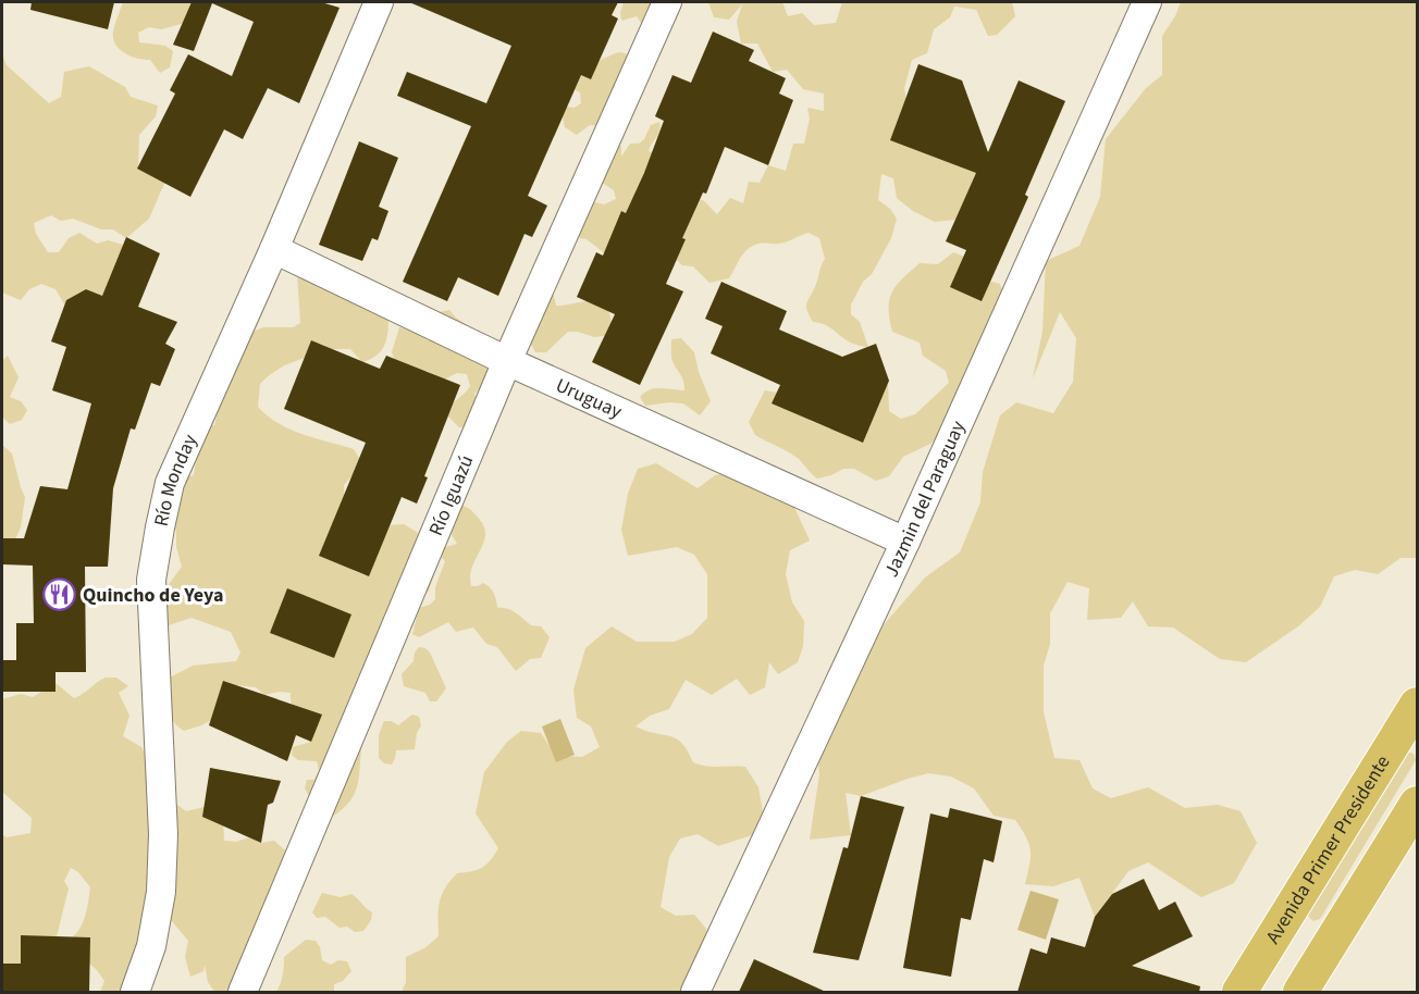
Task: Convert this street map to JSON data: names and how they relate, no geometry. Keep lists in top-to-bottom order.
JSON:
{
  "streets": {
    "main road": ["Avenida Primer Presidente"],
    "street": [
      "Uruguay",
      "Río Monday",
      "Río Iguazú",
      "Jazmin del Paraguay"
    ]
  },
  "crossings": [
    ["Uruguay", "Río Monday"],
    ["Uruguay", "Río Iguazú"],
    ["Uruguay", "Jazmin del Paraguay"]
  ],
  "places": {
    "restaurant": ["Quincho de Yeya"]
  }
}
